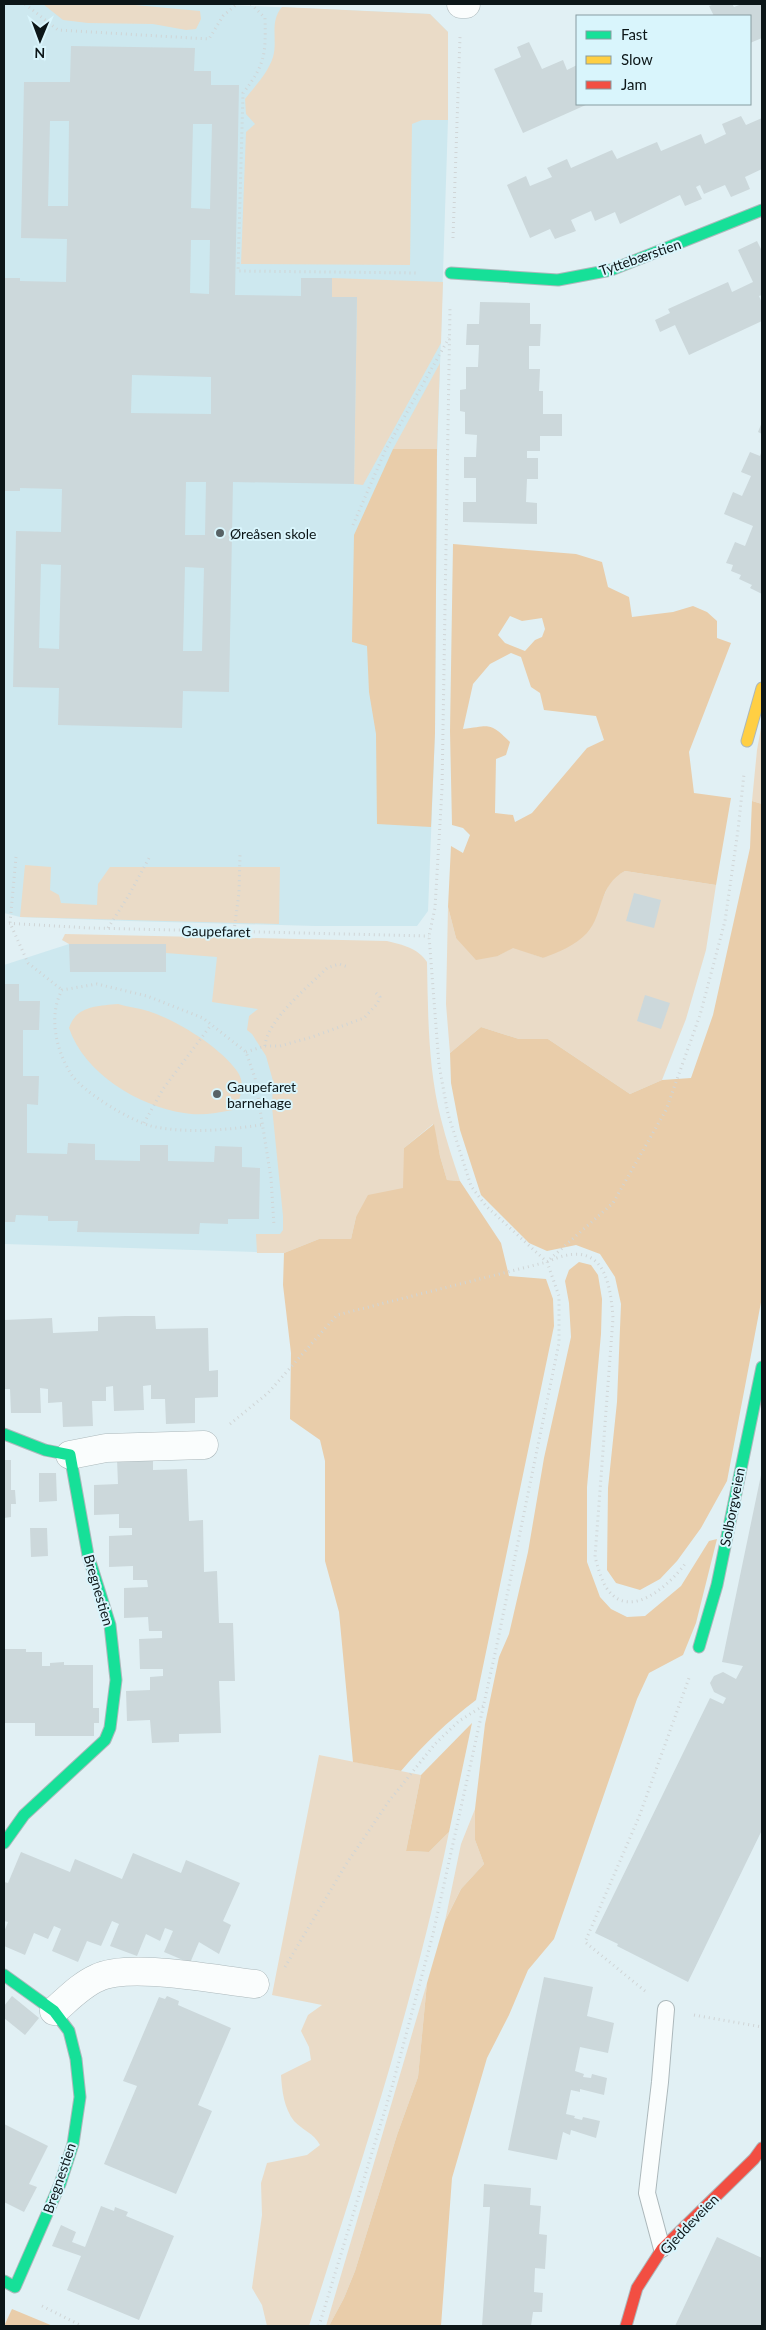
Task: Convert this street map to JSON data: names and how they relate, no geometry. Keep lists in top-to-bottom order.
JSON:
{
  "streets": {
    "street": [
      "Tyttebærstien",
      "Solborgveien",
      "Bregnestien",
      "Gjeddeveien"
    ],
    "path": ["Gaupefaret"]
  },
  "places": ["Øreåsen skole", "Gaupefaret barnehage"],
  "legend": ["Fast", "Slow", "Jam"],
  "north": "bottom"
}
